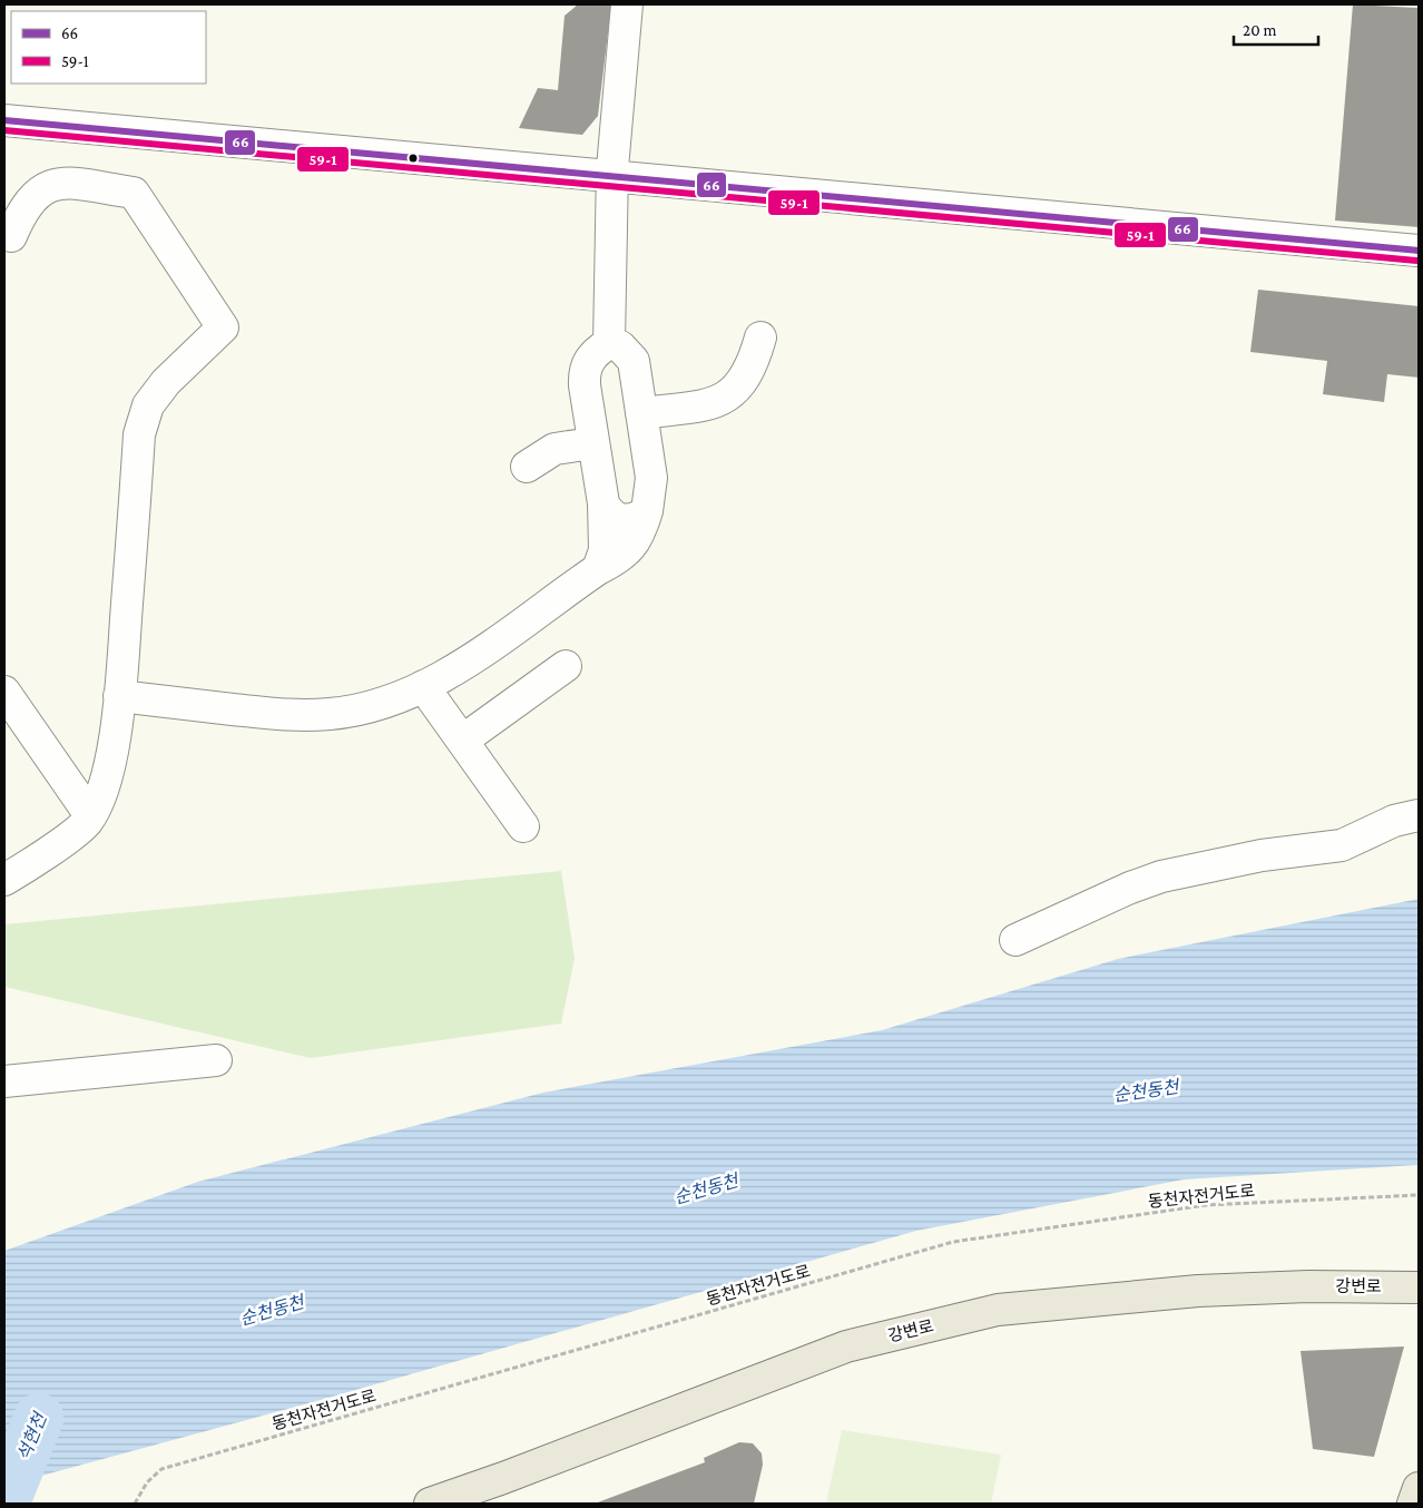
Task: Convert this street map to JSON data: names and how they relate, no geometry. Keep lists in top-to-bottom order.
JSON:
{
  "streets": {
    "main road": ["강변로"],
    "path": ["동천자전거도로"]
  },
  "water": ["순천동천", "석현천"],
  "lines": ["transit line 66", "transit line 59-1"],
  "legend": ["66", "59-1"],
  "scale_bar": "20 m"
}
